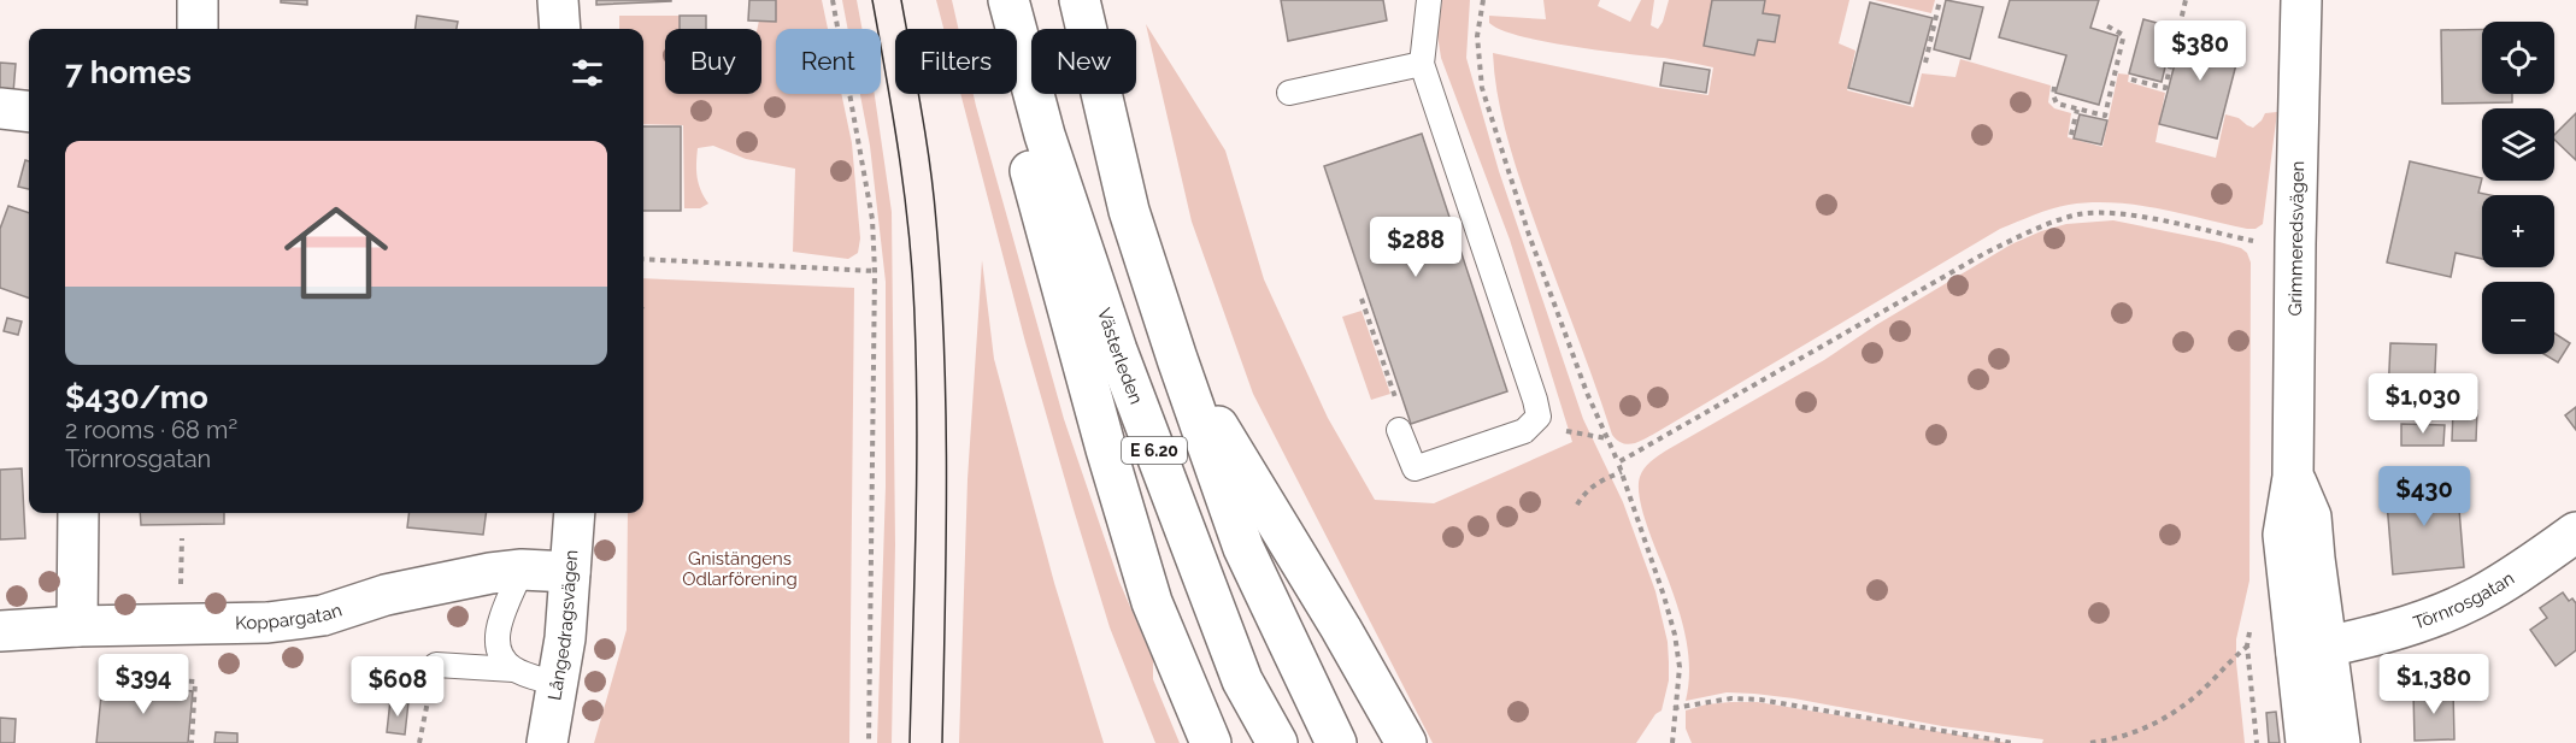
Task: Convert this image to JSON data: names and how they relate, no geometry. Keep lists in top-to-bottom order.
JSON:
{
  "streets": {
    "main road": [
      "Grimmeredsvägen",
      "Västerleden",
      "E 6.20",
      "Törnrosgatan",
      "Koppargatan",
      "Långedragsvägen"
    ]
  },
  "crossings": [
    ["Grimmeredsvägen", "Törnrosgatan"],
    ["Koppargatan", "Långedragsvägen"]
  ],
  "parks": ["Gnistängens Odlarförening"],
  "page": {
    "price": [
      "$380",
      "$288",
      "$1,030",
      "$430",
      "$394",
      "$1,380",
      "$608"
    ],
    "map_buttons": ["+", "−"],
    "chip": [
      "Buy",
      "Rent",
      "Filters",
      "New"
    ],
    "heading": "7 homes",
    "list": [
      {
        "name": "$430/mo",
        "note": "2 rooms · 68 m² · Törnrosgatan"
      }
    ]
  }
}
